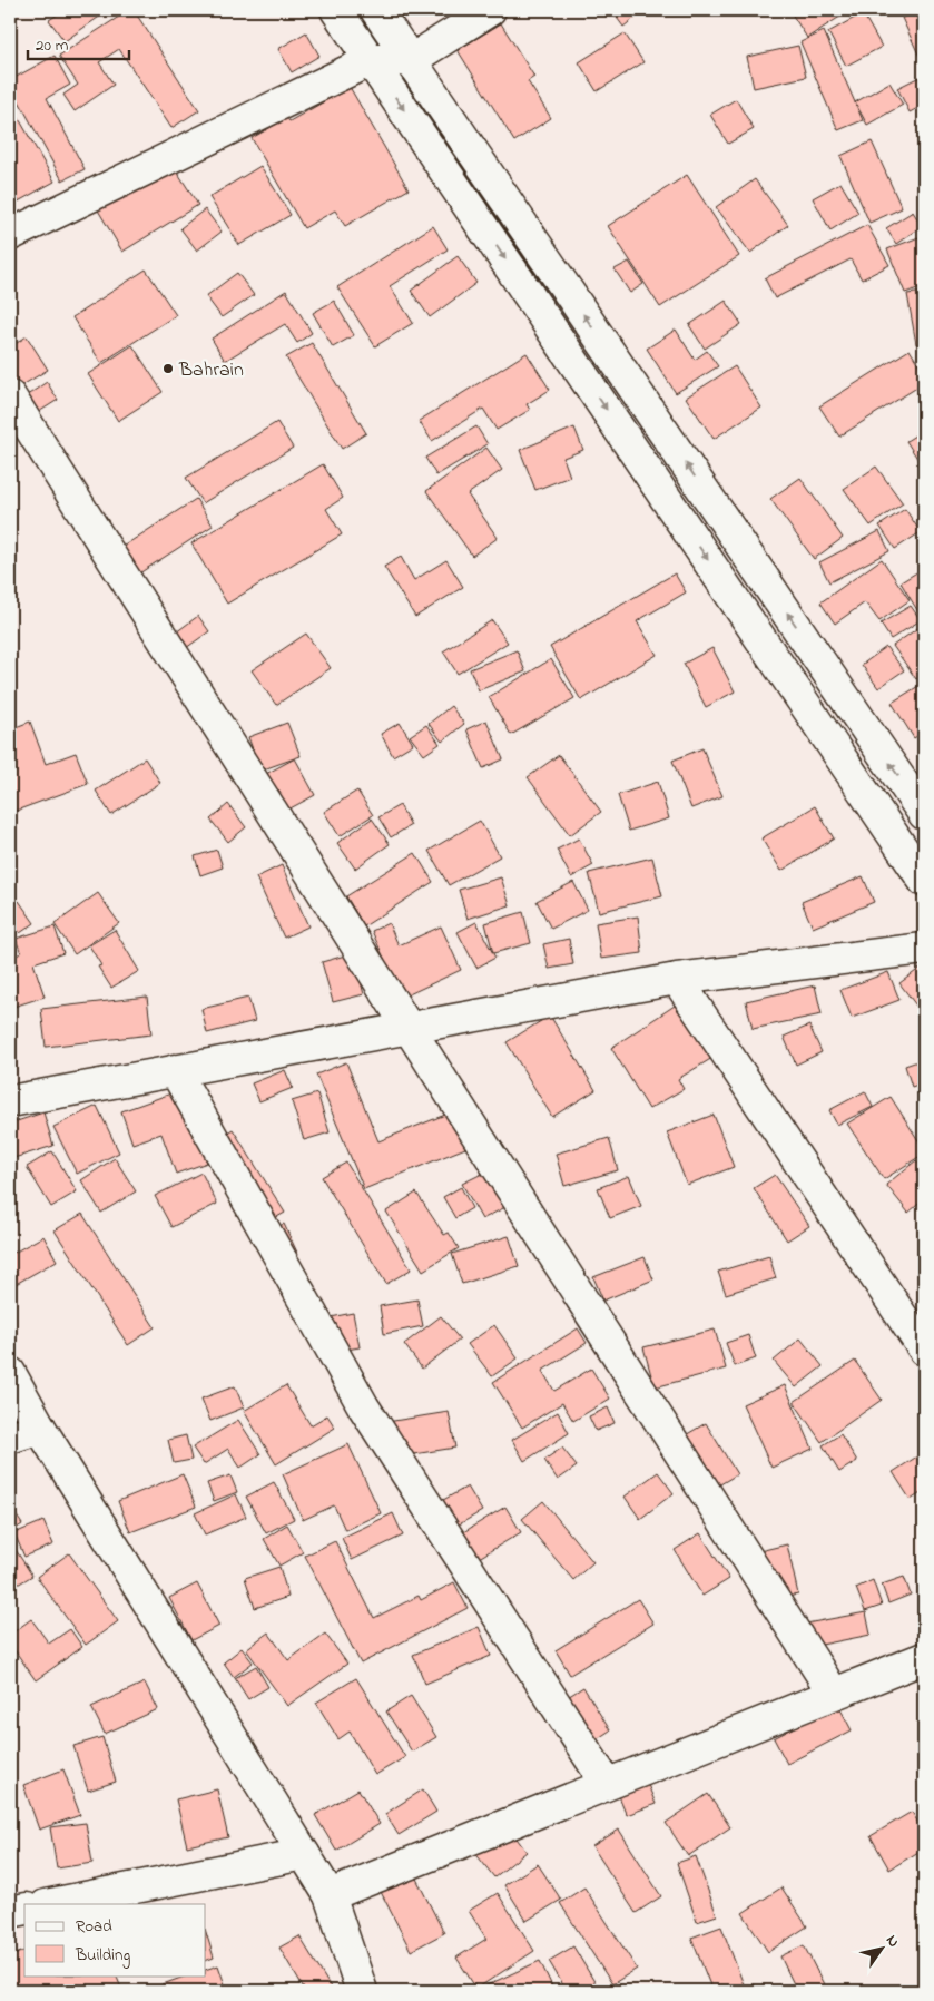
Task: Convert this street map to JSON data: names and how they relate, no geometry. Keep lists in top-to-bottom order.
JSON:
{
  "places": ["Bahrain"],
  "legend": ["Road", "Building"],
  "scale_bar": "20 m",
  "north": "top right"
}
